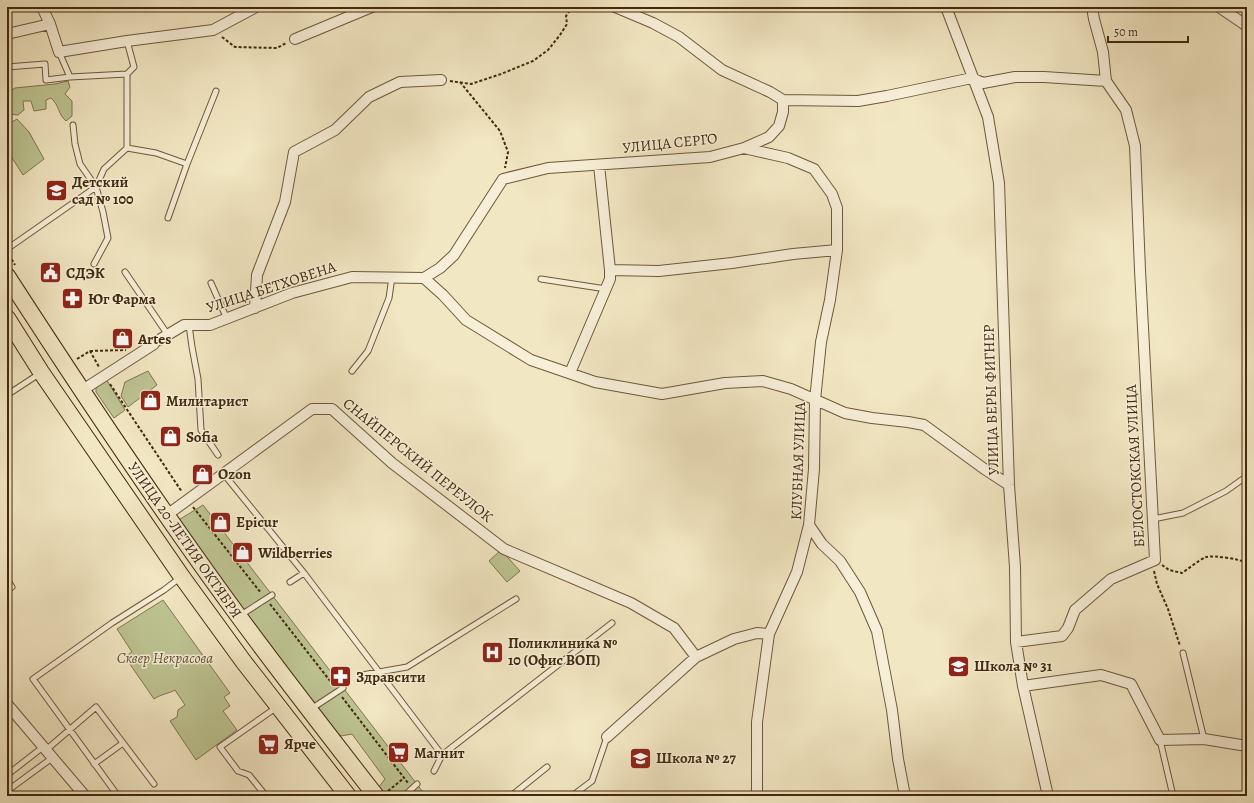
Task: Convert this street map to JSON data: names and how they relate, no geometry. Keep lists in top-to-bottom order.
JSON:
{
  "streets": {
    "main road": ["УЛИЦА 20-ЛЕТИЯ ОКТЯБРЯ"],
    "street": [
      "УЛИЦА СЕРГО",
      "УЛИЦА БЕТХОВЕНА",
      "УЛИЦА ВЕРЫ ФИГНЕР",
      "СНАЙПЕРСКИЙ ПЕРЕУЛОК",
      "КЛУБНАЯ УЛИЦА",
      "БЕЛОСТОКСКАЯ УЛИЦА"
    ]
  },
  "crossings": [
    ["УЛИЦА СЕРГО", "КЛУБНАЯ УЛИЦА"],
    ["УЛИЦА БЕТХОВЕНА", "УЛИЦА 20-ЛЕТИЯ ОКТЯБРЯ"],
    ["УЛИЦА ВЕРЫ ФИГНЕР", "БЕЛОСТОКСКАЯ УЛИЦА"],
    ["СНАЙПЕРСКИЙ ПЕРЕУЛОК", "УЛИЦА 20-ЛЕТИЯ ОКТЯБРЯ"]
  ],
  "parks": ["Сквер Некрасова"],
  "places": {
    "school or university": ["Детский сад № 100", "Школа № 31", "Школа № 27"],
    "public building": ["СДЭК"],
    "pharmacy": ["Юг Фарма", "Здравсити"],
    "shop": [
      "Artes",
      "Милитарист",
      "Sofia",
      "Ozon",
      "Epicur",
      "Wildberries"
    ],
    "hospital": ["Поликлиника № 10 (Офис ВОП)"],
    "supermarket": ["Ярче", "Магнит"]
  },
  "scale_bar": "50 m"
}
